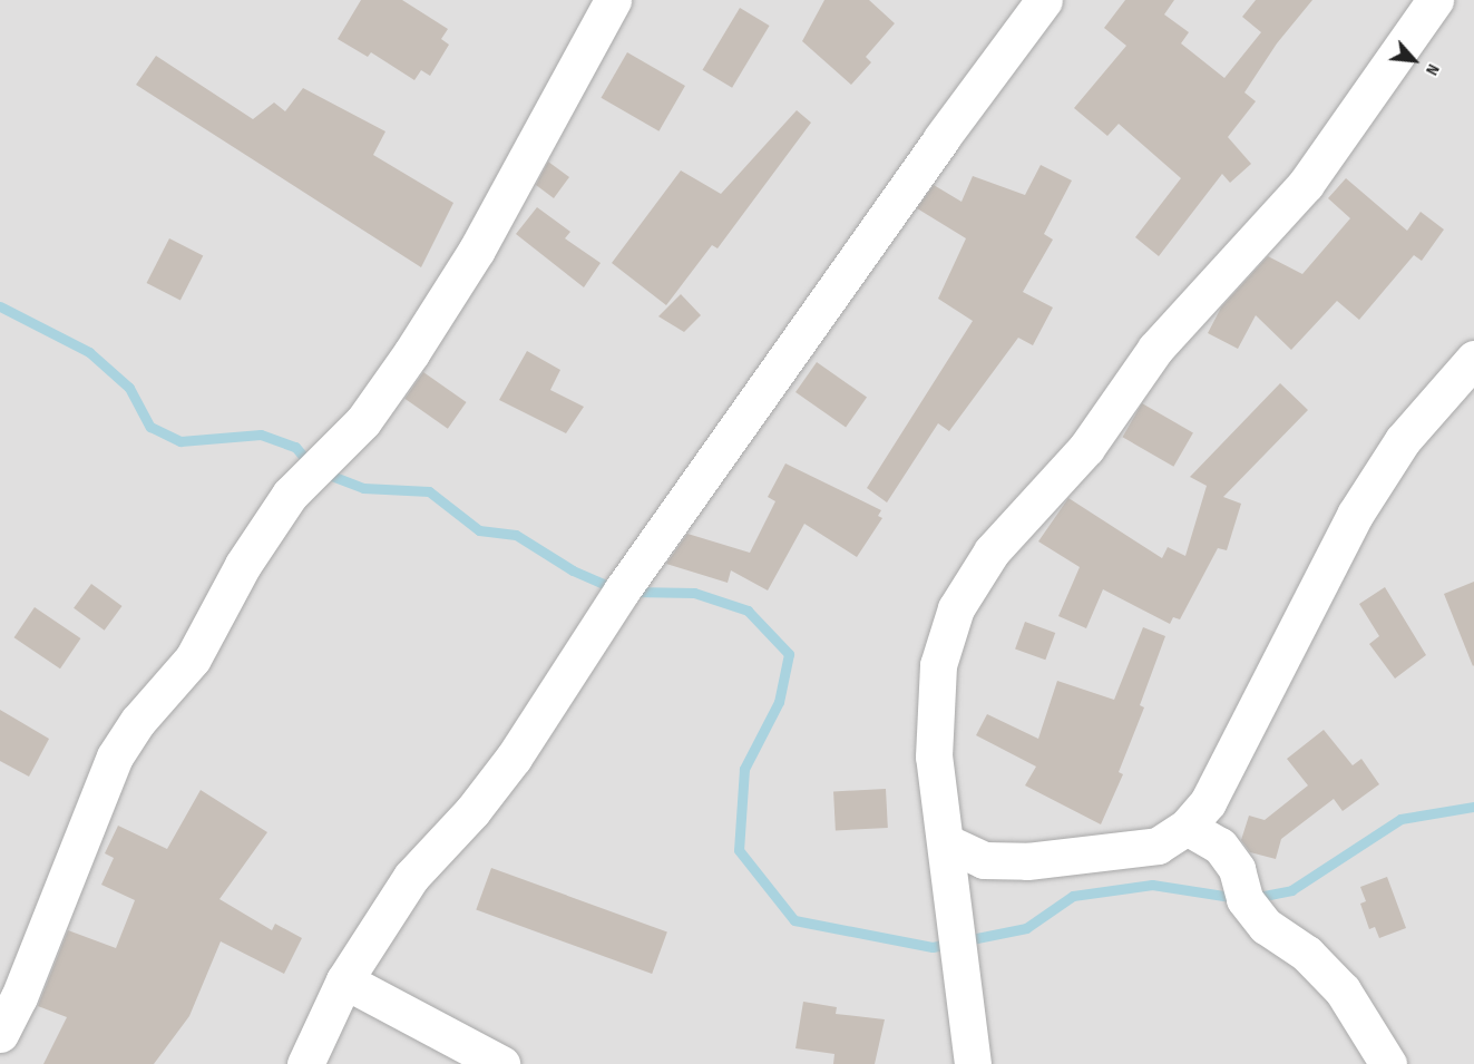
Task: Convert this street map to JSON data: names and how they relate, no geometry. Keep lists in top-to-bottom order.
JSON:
{
  "north": "bottom right"
}
